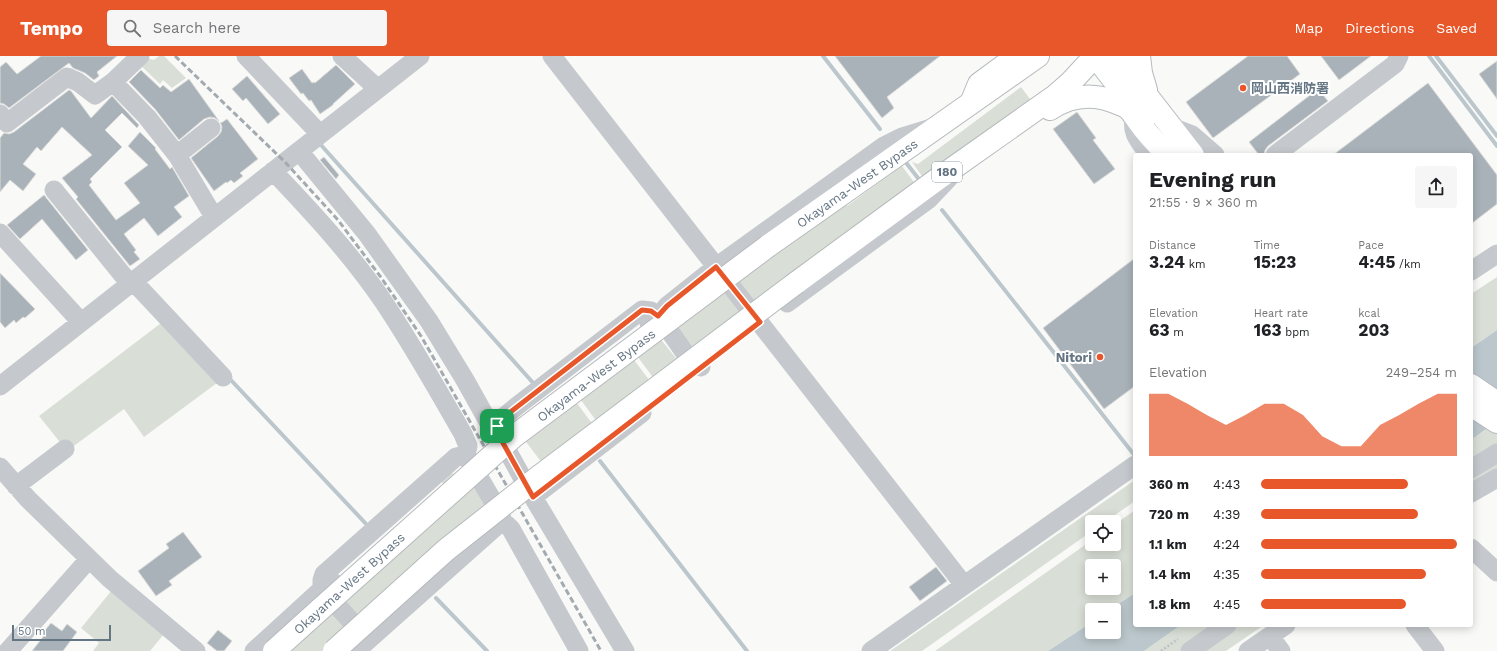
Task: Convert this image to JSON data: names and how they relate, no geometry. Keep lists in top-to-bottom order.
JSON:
{
  "streets": {
    "main road": ["180", "Okayama-West Bypass"]
  },
  "places": ["岡山西消防署", "Nitori"],
  "scale_bar": "50 m",
  "page": {
    "header": "Tempo",
    "search": "Search here",
    "nav": ["Map", "Directions", "Saved"],
    "heading": ["Evening run", "21:55 · 9 × 360 m"],
    "stats": [
      ["Distance", "3.24 km"],
      ["Time", "15:23"],
      ["Pace", "4:45 /km"],
      ["Elevation", "63 m"],
      ["Heart rate", "163 bpm"],
      ["kcal", "203"]
    ],
    "chart": ["Elevation", "249–254 m"],
    "list": [
      {
        "name": "360 m",
        "note": "4:43"
      },
      {
        "name": "720 m",
        "note": "4:39"
      },
      {
        "name": "1.1 km",
        "note": "4:24"
      },
      {
        "name": "1.4 km",
        "note": "4:35"
      },
      {
        "name": "1.8 km",
        "note": "4:45"
      }
    ],
    "map_buttons": ["+", "−"],
    "scale": "50 m"
  }
}
